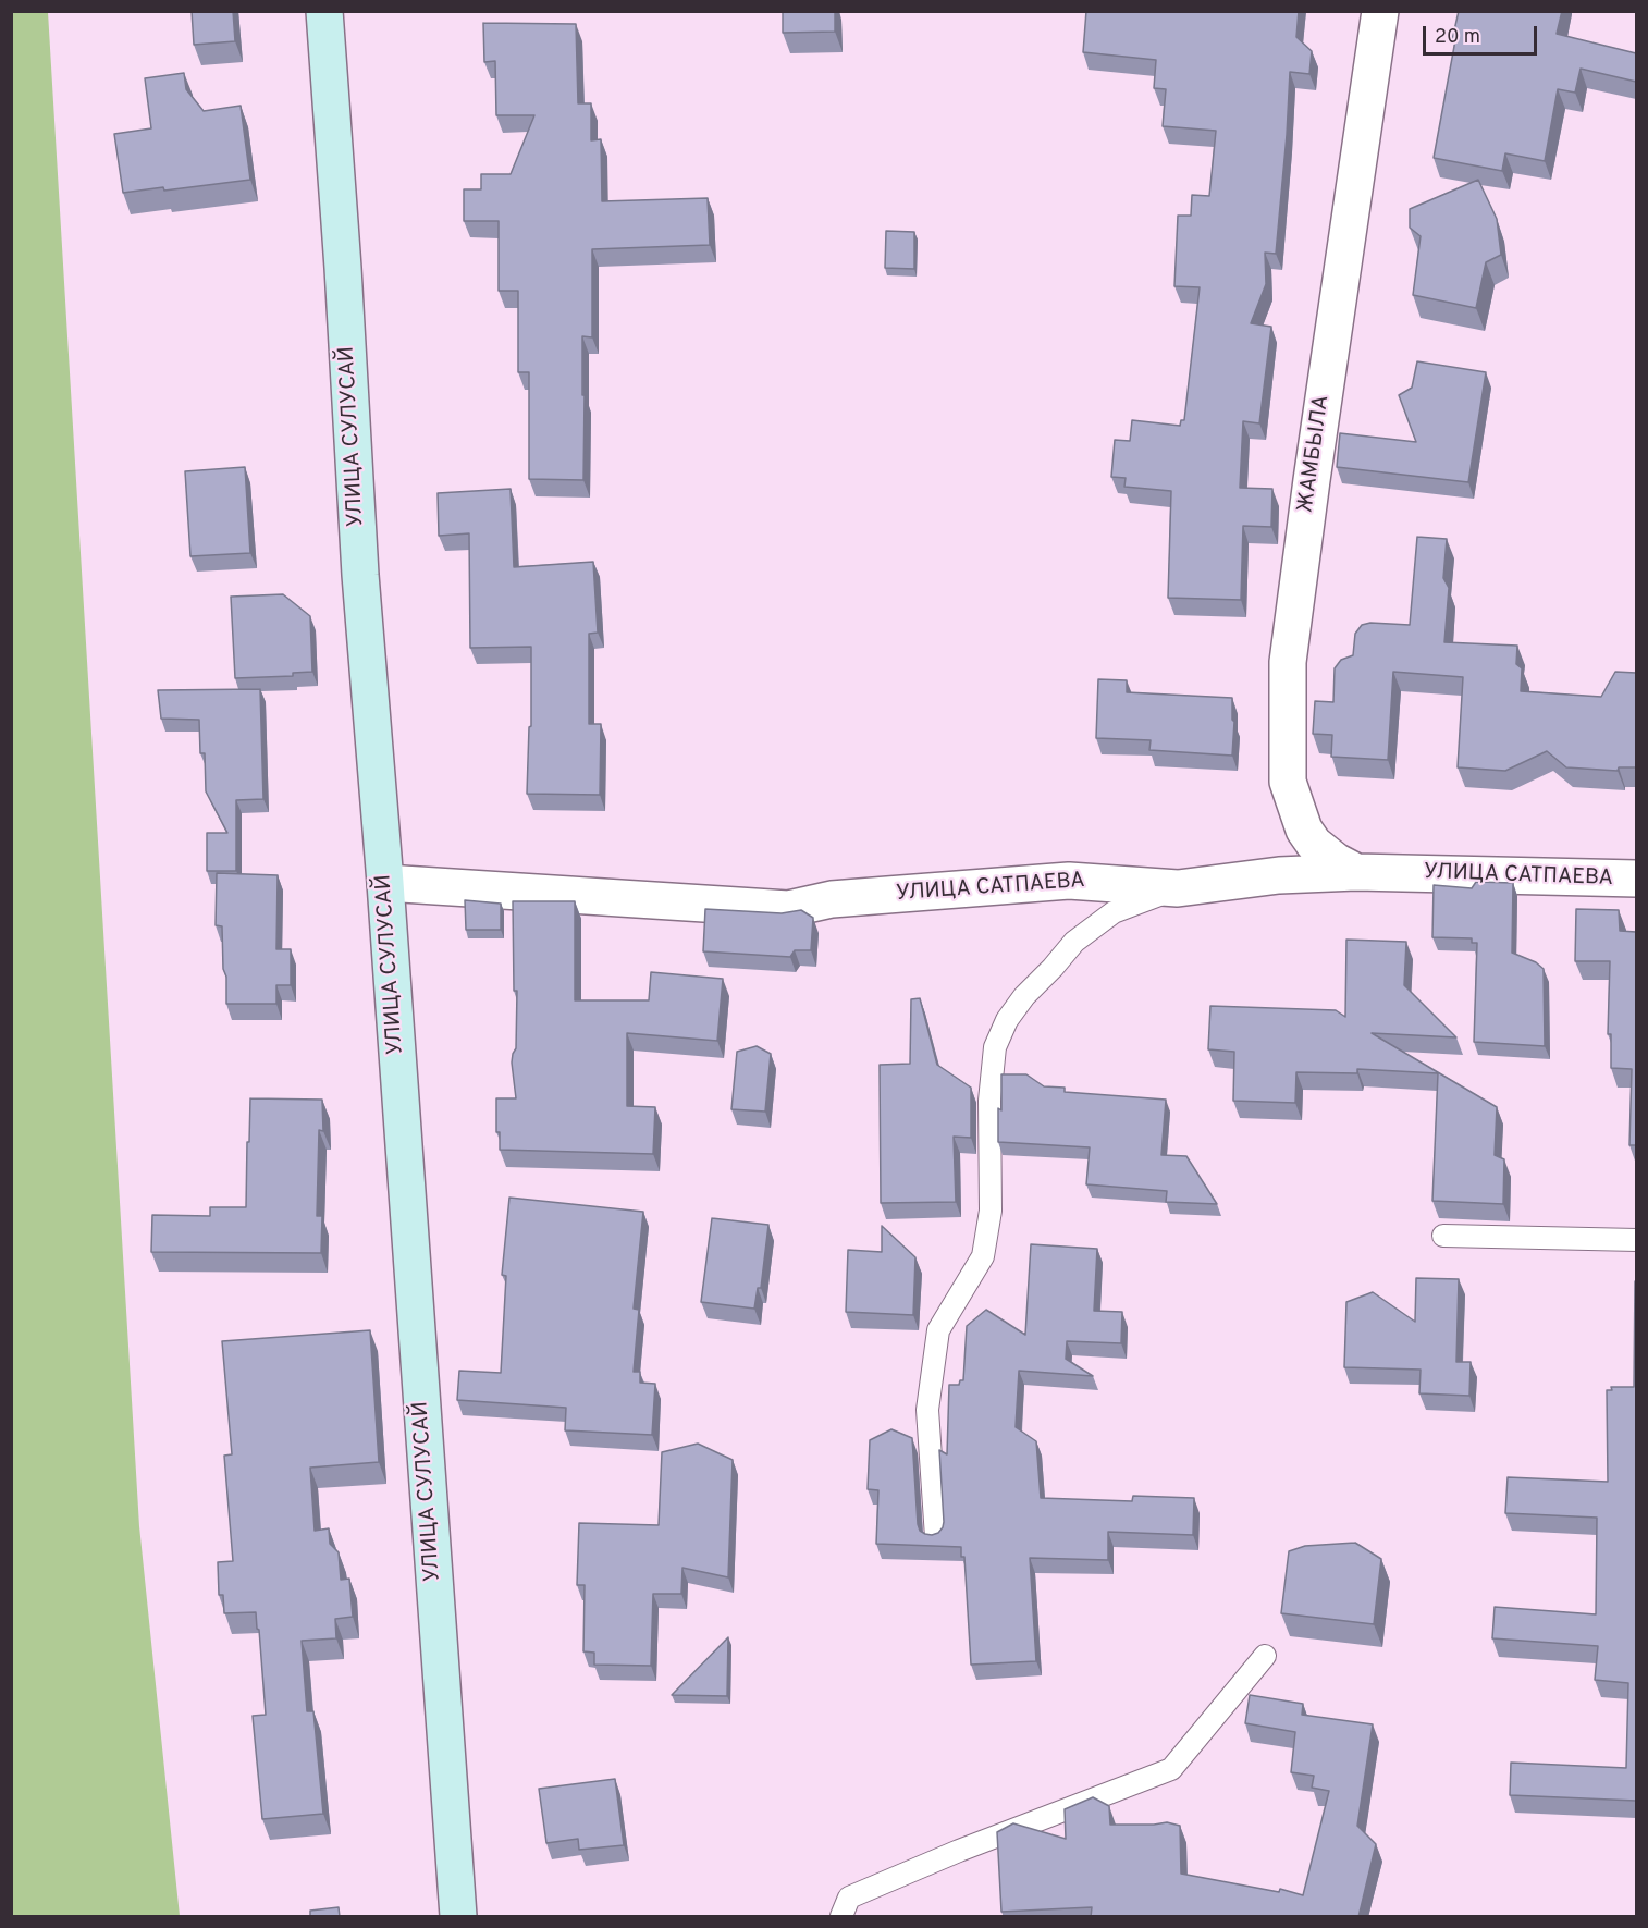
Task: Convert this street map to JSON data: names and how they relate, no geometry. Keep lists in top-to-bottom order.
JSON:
{
  "streets": {
    "main road": ["УЛИЦА СУЛУСАЙ"],
    "street": ["ЖАМБЫЛА", "УЛИЦА САТПАЕВА"]
  },
  "crossings": [
    ["УЛИЦА СУЛУСАЙ", "УЛИЦА САТПАЕВА"],
    ["ЖАМБЫЛА", "УЛИЦА САТПАЕВА"]
  ],
  "scale_bar": "20 m"
}
